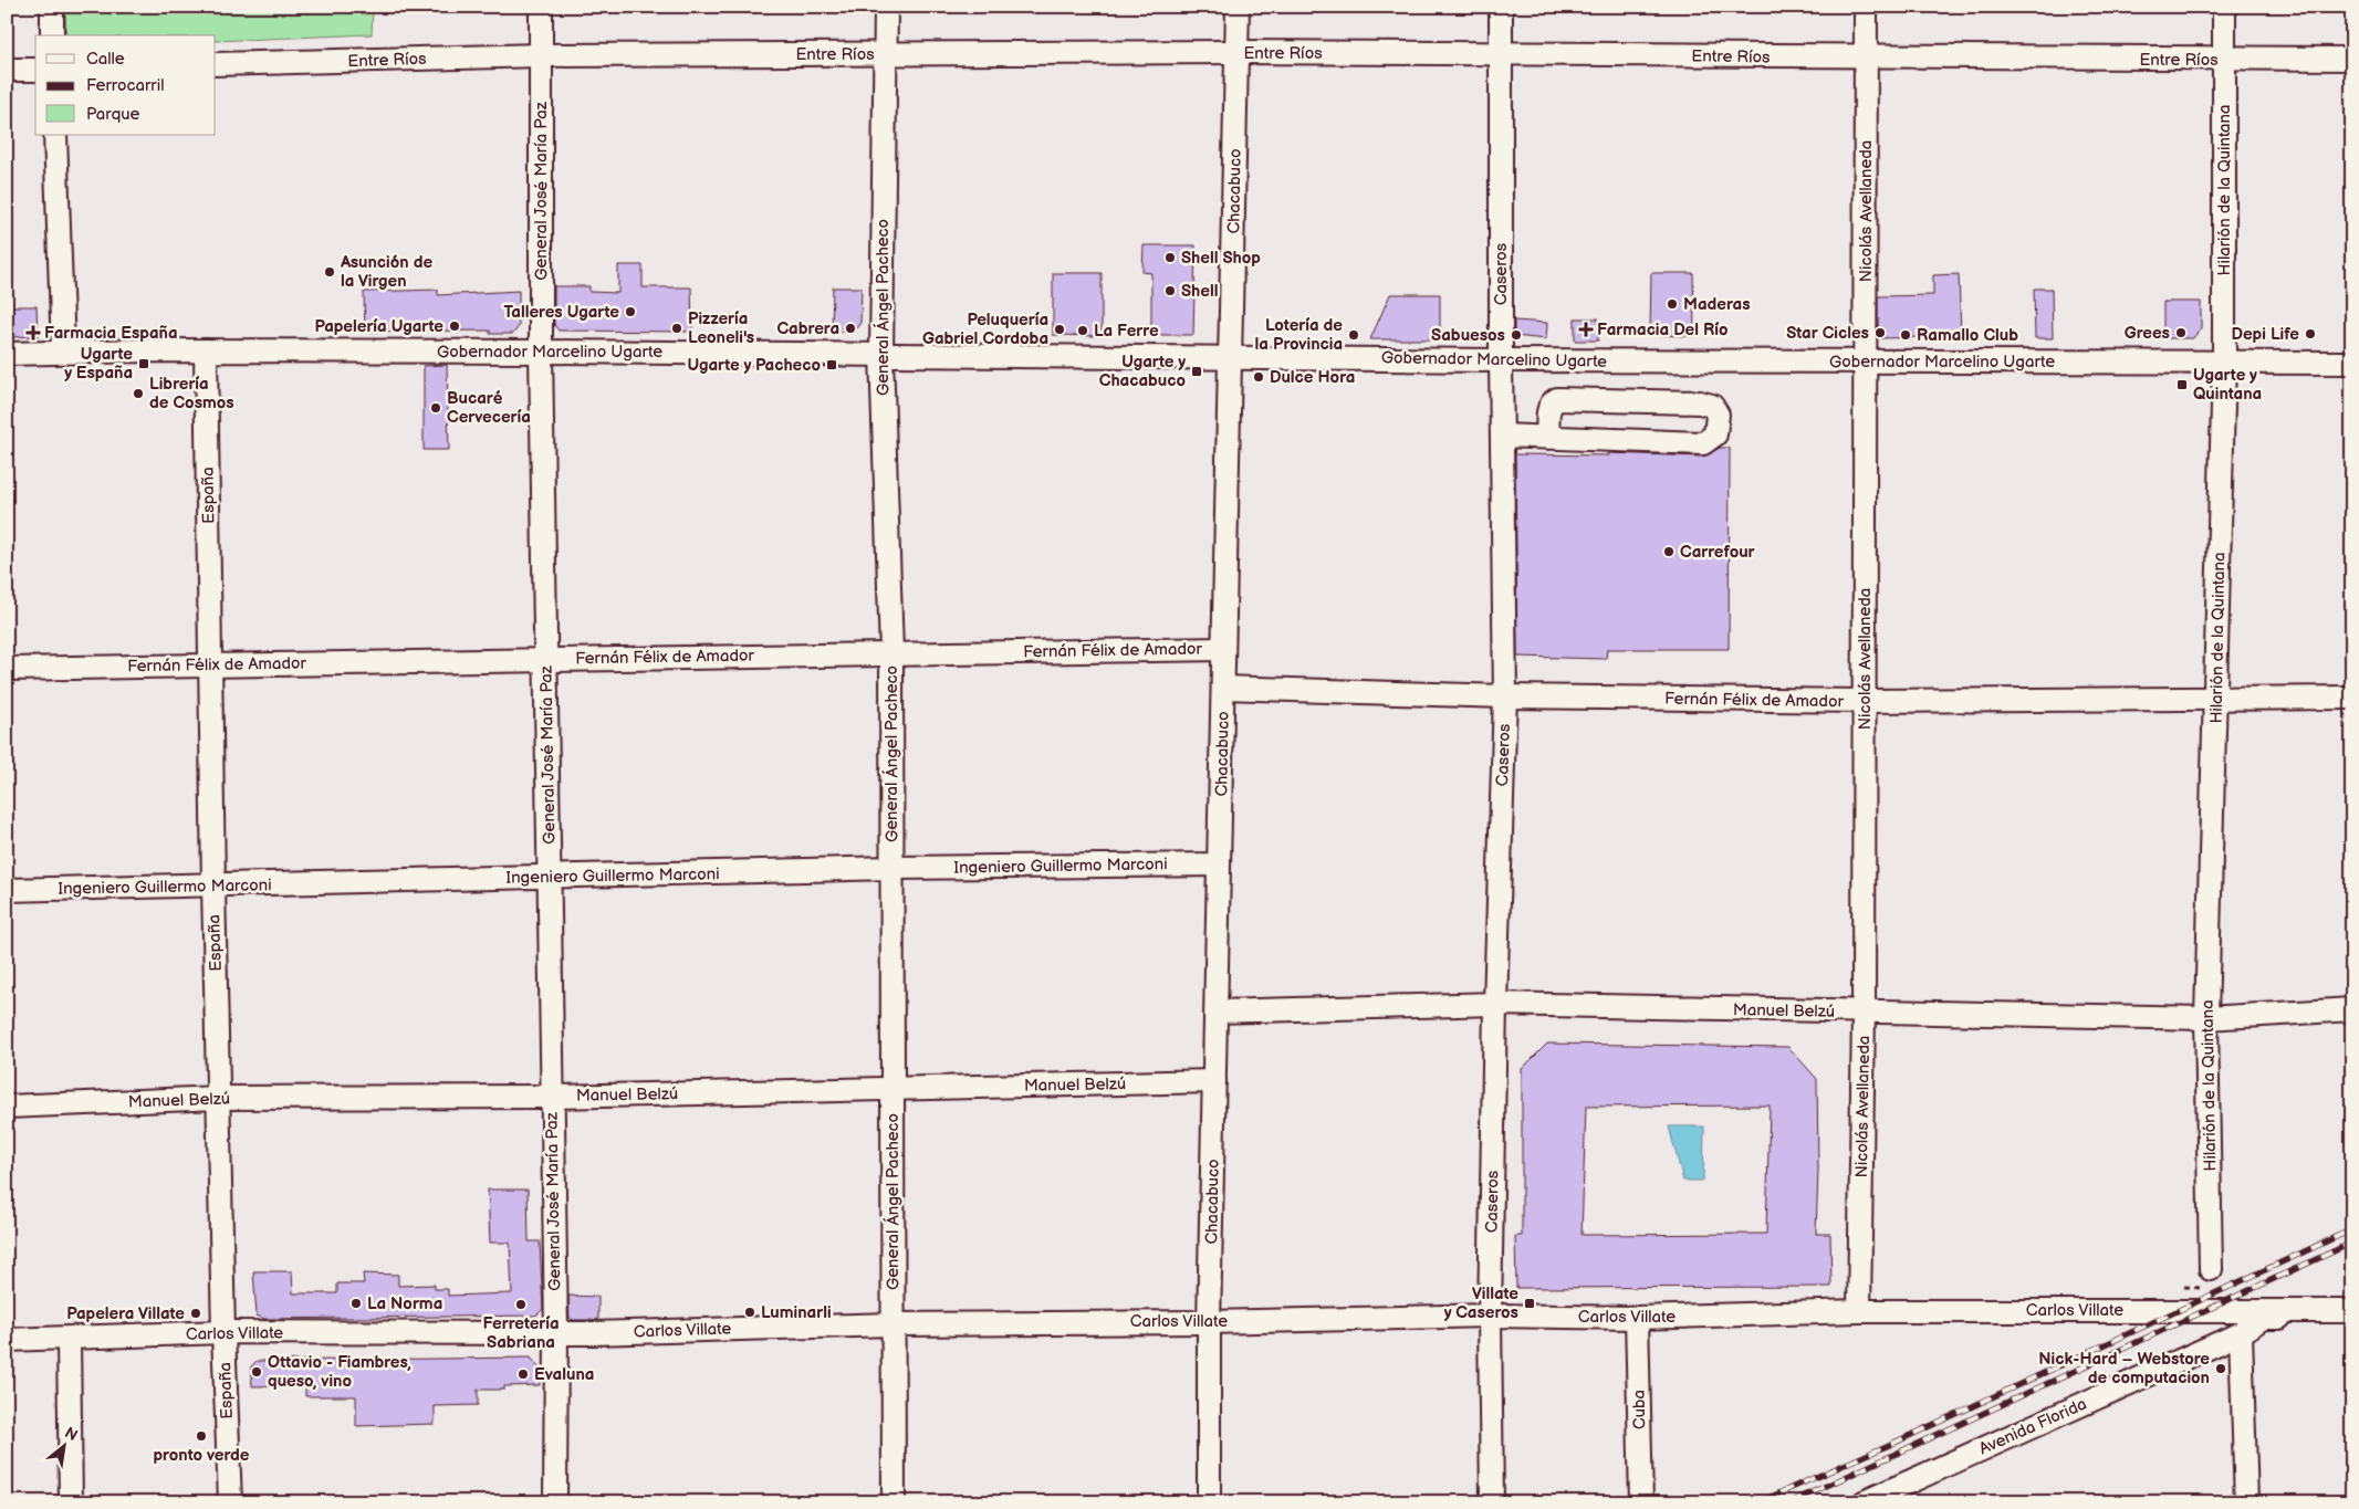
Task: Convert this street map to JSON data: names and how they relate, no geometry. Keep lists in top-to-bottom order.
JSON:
{
  "streets": {
    "street": [
      "Entre Ríos",
      "Hilarión de la Quintana",
      "General José María Paz",
      "Chacabuco",
      "Nicolás Avellaneda",
      "Caseros",
      "General Ángel Pacheco",
      "Gobernador Marcelino Ugarte",
      "España",
      "Fernán Félix de Amador",
      "Ingeniero Guillermo Marconi",
      "Manuel Belzú",
      "Carlos Villate",
      "Cuba",
      "Avenida Florida"
    ]
  },
  "crossings": [
    ["Entre Ríos", "Hilarión de la Quintana"],
    ["Entre Ríos", "General José María Paz"],
    ["Entre Ríos", "Chacabuco"],
    ["Entre Ríos", "Nicolás Avellaneda"],
    ["Entre Ríos", "Caseros"],
    ["Entre Ríos", "General Ángel Pacheco"],
    ["Hilarión de la Quintana", "Gobernador Marcelino Ugarte"],
    ["Hilarión de la Quintana", "Fernán Félix de Amador"],
    ["Hilarión de la Quintana", "Manuel Belzú"],
    ["General José María Paz", "Gobernador Marcelino Ugarte"],
    ["General José María Paz", "Fernán Félix de Amador"],
    ["General José María Paz", "Ingeniero Guillermo Marconi"],
    ["General José María Paz", "Manuel Belzú"],
    ["General José María Paz", "Carlos Villate"],
    ["Chacabuco", "Gobernador Marcelino Ugarte"],
    ["Chacabuco", "Fernán Félix de Amador"],
    ["Chacabuco", "Ingeniero Guillermo Marconi"],
    ["Chacabuco", "Manuel Belzú"],
    ["Chacabuco", "Carlos Villate"],
    ["Nicolás Avellaneda", "Gobernador Marcelino Ugarte"],
    ["Nicolás Avellaneda", "Fernán Félix de Amador"],
    ["Nicolás Avellaneda", "Manuel Belzú"],
    ["Nicolás Avellaneda", "Carlos Villate"],
    ["Caseros", "Gobernador Marcelino Ugarte"],
    ["Caseros", "Fernán Félix de Amador"],
    ["Caseros", "Manuel Belzú"],
    ["Caseros", "Carlos Villate"],
    ["General Ángel Pacheco", "Gobernador Marcelino Ugarte"],
    ["General Ángel Pacheco", "Fernán Félix de Amador"],
    ["General Ángel Pacheco", "Ingeniero Guillermo Marconi"],
    ["General Ángel Pacheco", "Manuel Belzú"],
    ["General Ángel Pacheco", "Carlos Villate"],
    ["Gobernador Marcelino Ugarte", "España"],
    ["España", "Fernán Félix de Amador"],
    ["España", "Ingeniero Guillermo Marconi"],
    ["España", "Manuel Belzú"],
    ["España", "Carlos Villate"],
    ["Carlos Villate", "Cuba"],
    ["Carlos Villate", "Avenida Florida"]
  ],
  "places": {
    "other": [
      "Shell Shop",
      "Asunción de la Virgen",
      "Shell",
      "Maderas",
      "Talleres Ugarte",
      "Papelería Ugarte",
      "Pizzería Leoneli's",
      "Cabrera",
      "Peluquería Gabriel Cordoba",
      "La Ferre",
      "Star Cicles",
      "Grees",
      "Depi Life",
      "Lotería de la Provincia",
      "Sabuesos",
      "Ramallo Club",
      "Dulce Hora",
      "Librería de Cosmos",
      "Bucaré Cervecería",
      "Carrefour",
      "La Norma",
      "Ferretería Sabriana",
      "Luminarli",
      "Papelera Villate",
      "Nick-Hard – Webstore de computacion",
      "Ottavio - Fiambres, queso, vino",
      "Evaluna",
      "pronto verde"
    ],
    "health": ["Farmacia Del Río", "Farmacia España"],
    "transit": [
      "Ugarte y España",
      "Ugarte y Pacheco",
      "Ugarte y Chacabuco",
      "Ugarte y Quintana",
      "Villate y Caseros"
    ]
  },
  "legend": ["Calle", "Ferrocarril", "Parque"],
  "north": "top right"
}
